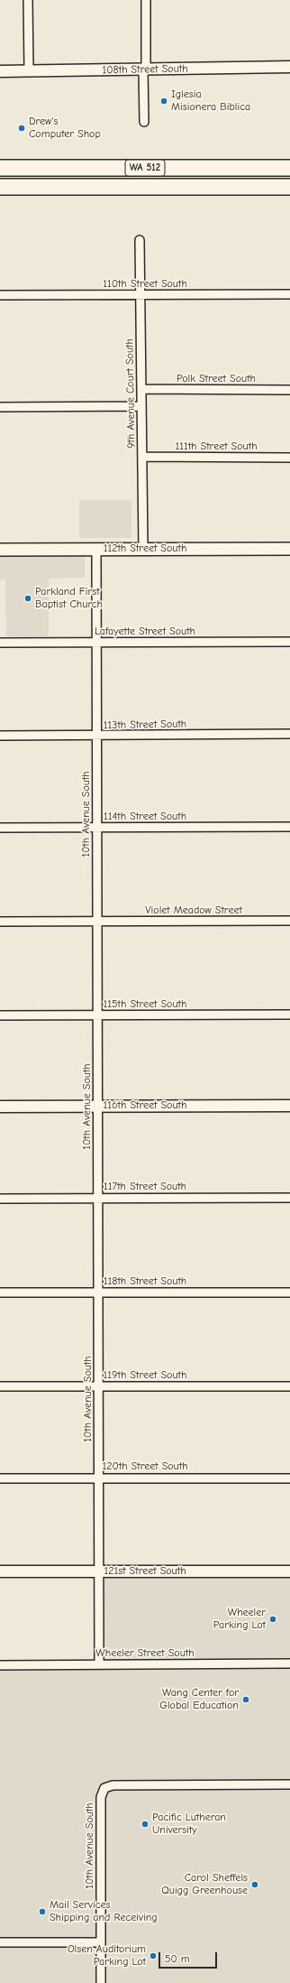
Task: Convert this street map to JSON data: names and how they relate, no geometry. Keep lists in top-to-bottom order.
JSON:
{
  "streets": {
    "highway": ["WA 512"],
    "main road": ["112th Street South"],
    "street": [
      "108th Street South",
      "110th Street South",
      "Polk Street South",
      "9th Avenue Court South",
      "111th Street South",
      "Lafayette Street South",
      "113th Street South",
      "10th Avenue South",
      "114th Street South",
      "Violet Meadow Street",
      "115th Street South",
      "116th Street South",
      "117th Street South",
      "118th Street South",
      "119th Street South",
      "120th Street South",
      "121st Street South",
      "Wheeler Street South"
    ]
  },
  "crossings": [
    ["110th Street South", "9th Avenue Court South"],
    ["Polk Street South", "9th Avenue Court South"],
    ["9th Avenue Court South", "111th Street South"],
    ["9th Avenue Court South", "112th Street South"],
    ["112th Street South", "10th Avenue South"],
    ["Lafayette Street South", "10th Avenue South"],
    ["113th Street South", "10th Avenue South"],
    ["10th Avenue South", "114th Street South"],
    ["10th Avenue South", "Violet Meadow Street"],
    ["10th Avenue South", "115th Street South"],
    ["10th Avenue South", "116th Street South"],
    ["10th Avenue South", "117th Street South"],
    ["10th Avenue South", "118th Street South"],
    ["10th Avenue South", "119th Street South"],
    ["10th Avenue South", "120th Street South"],
    ["10th Avenue South", "121st Street South"],
    ["10th Avenue South", "Wheeler Street South"]
  ],
  "places": [
    "Iglesia Misionera Biblica",
    "Drew's Computer Shop",
    "Parkland First Baptist Church",
    "Wheeler Parking Lot",
    "Wang Center for Global Education",
    "Pacific Lutheran University",
    "Carol Sheffels Quigg Greenhouse",
    "Mail Services Shipping and Receiving",
    "Olsen Auditorium Parking Lot"
  ],
  "scale_bar": "50 m"
}
